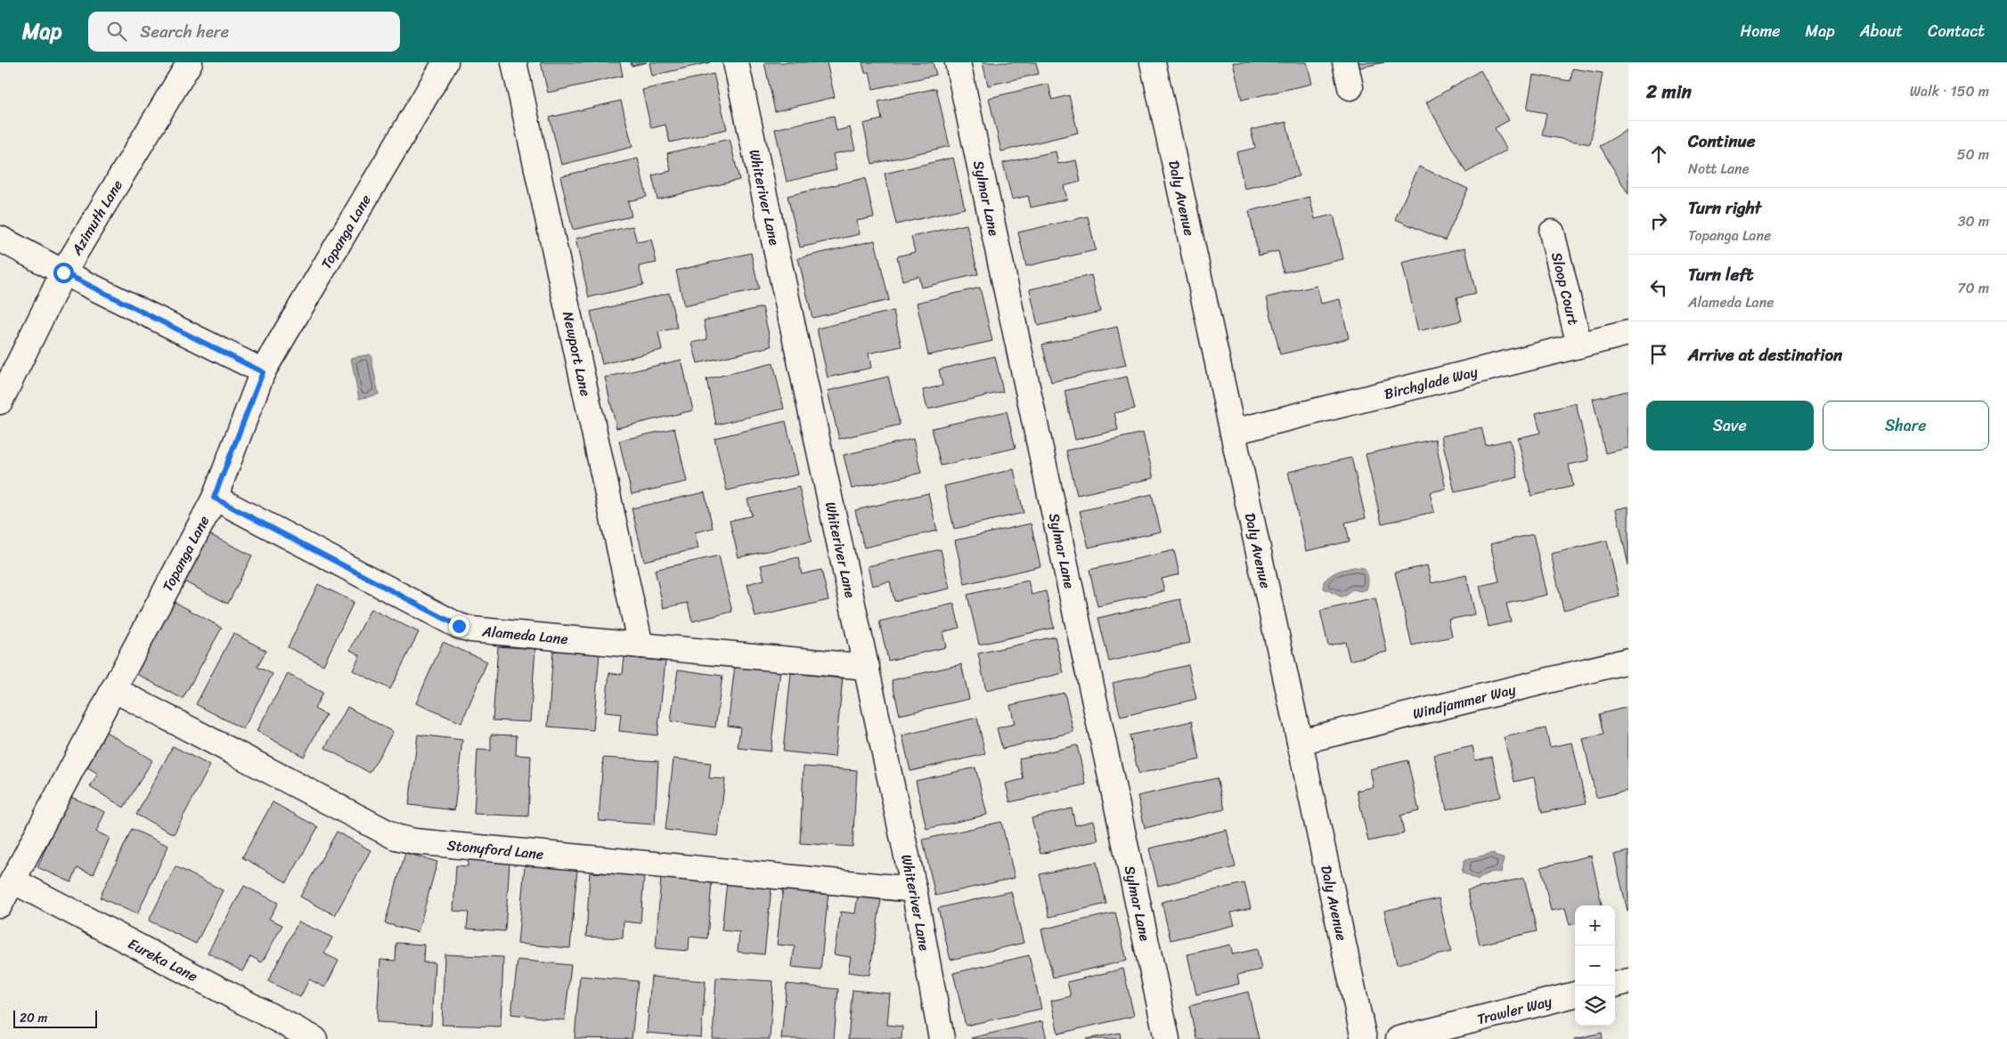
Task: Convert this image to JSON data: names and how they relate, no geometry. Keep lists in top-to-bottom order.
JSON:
{
  "streets": {
    "street": [
      "Whiteriver Lane",
      "Sylmar Lane",
      "Daly Avenue",
      "Azimuth Lane",
      "Topanga Lane",
      "Sloop Court",
      "Newport Lane",
      "Birchglade Way",
      "Alameda Lane",
      "Windjammer Way",
      "Stonyford Lane",
      "Eureka Lane",
      "Trawler Way"
    ]
  },
  "crossings": [
    ["Whiteriver Lane", "Alameda Lane"],
    ["Whiteriver Lane", "Stonyford Lane"],
    ["Daly Avenue", "Birchglade Way"],
    ["Daly Avenue", "Windjammer Way"],
    ["Topanga Lane", "Alameda Lane"],
    ["Topanga Lane", "Stonyford Lane"],
    ["Topanga Lane", "Eureka Lane"],
    ["Sloop Court", "Birchglade Way"],
    ["Newport Lane", "Alameda Lane"]
  ],
  "scale_bar": "20 m",
  "page": {
    "header": "Map",
    "search": "Search here",
    "nav": [
      "Home",
      "Map",
      "About",
      "Contact"
    ],
    "heading": ["2 min", "Walk · 150 m"],
    "list": [
      ["Continue", "Nott Lane", "50 m"],
      ["Turn right", "Topanga Lane", "30 m"],
      ["Turn left", "Alameda Lane", "70 m"],
      "Arrive at destination"
    ],
    "buttons": ["Save", "Share"],
    "map_buttons": ["+", "−"],
    "scale": "20 m"
  }
}
